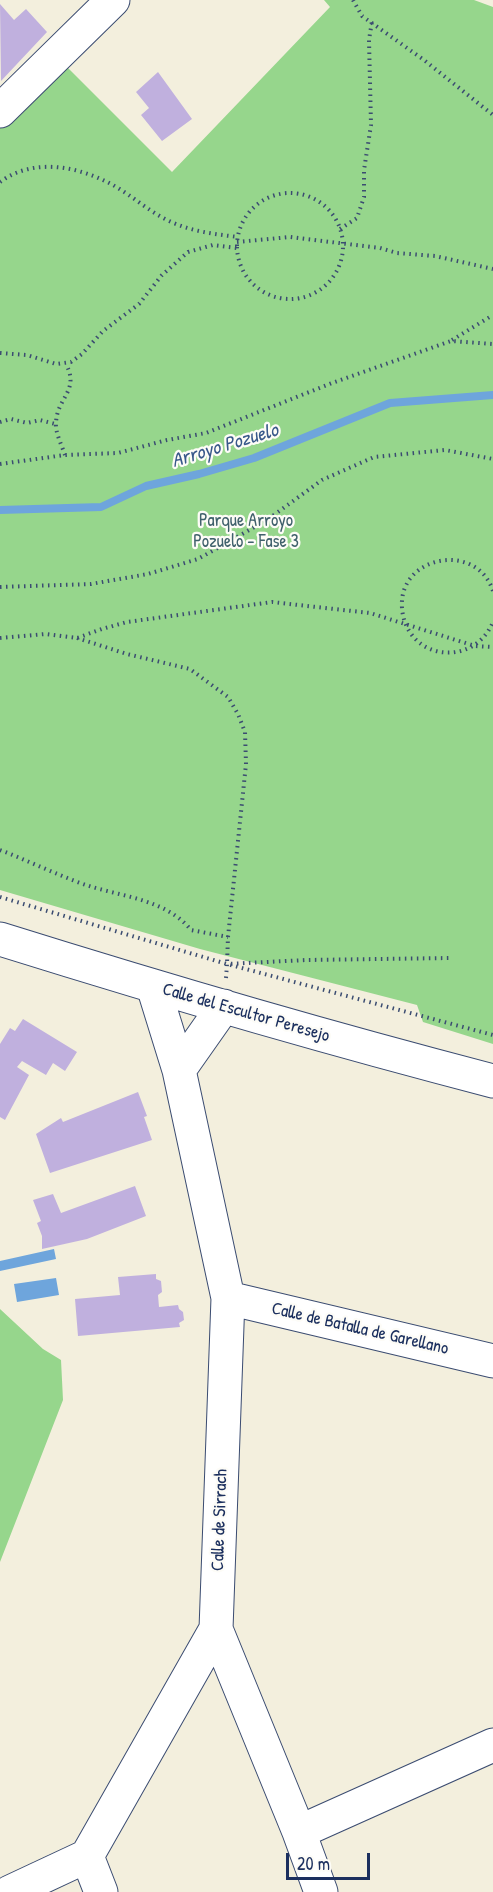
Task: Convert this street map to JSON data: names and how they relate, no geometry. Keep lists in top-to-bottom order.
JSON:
{
  "streets": {
    "street": ["Calle del Escultor Peresejo", "Calle de Batalla de Garellano", "Calle de Sirrach"]
  },
  "crossings": [
    ["Calle del Escultor Peresejo", "Calle de Sirrach"],
    ["Calle de Batalla de Garellano", "Calle de Sirrach"]
  ],
  "water": ["Arroyo Pozuelo"],
  "parks": ["Parque Arroyo Pozuelo - Fase 3"],
  "scale_bar": "20 m"
}
